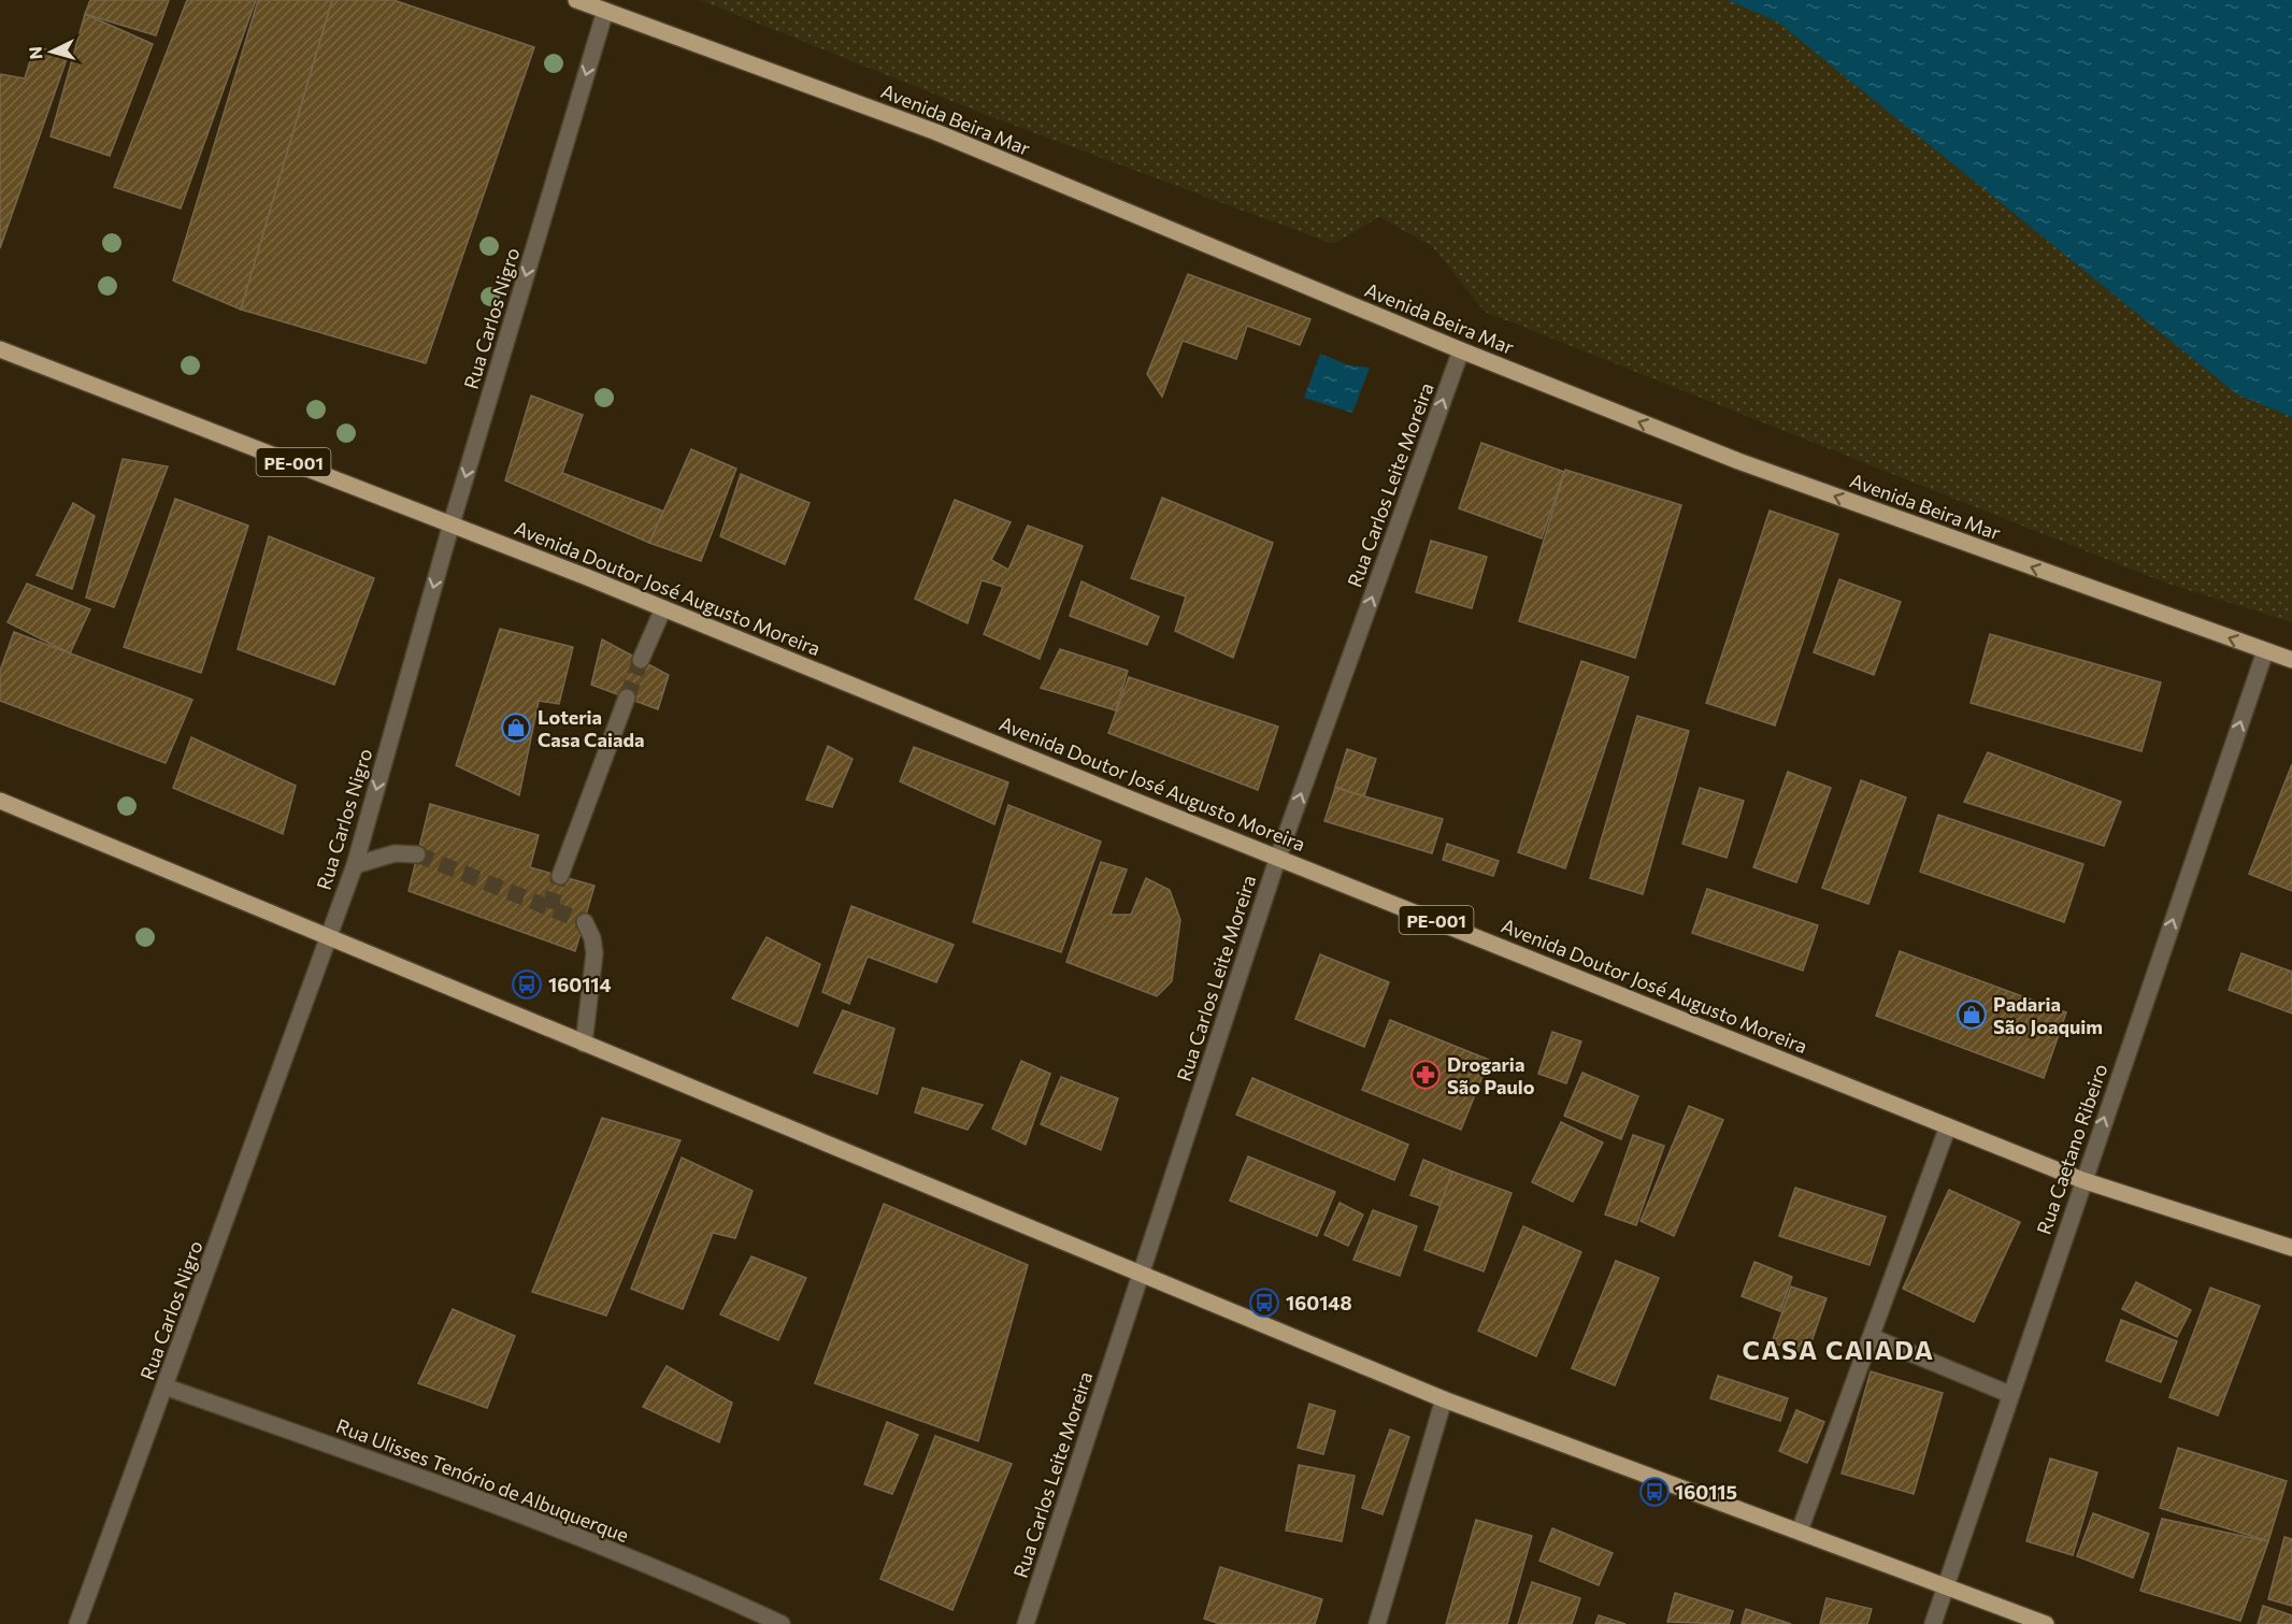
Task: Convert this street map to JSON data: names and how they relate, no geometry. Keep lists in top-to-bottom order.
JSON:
{
  "streets": {
    "main road": ["Avenida Beira Mar", "PE-001", "Avenida Doutor José Augusto Moreira"],
    "street": [
      "Rua Carlos Nigro",
      "Rua Carlos Leite Moreira",
      "Rua Caetano Ribeiro",
      "Rua Ulisses Tenório de Albuquerque"
    ]
  },
  "crossings": [
    ["Avenida Beira Mar", "Rua Carlos Nigro"],
    ["Avenida Beira Mar", "Rua Carlos Leite Moreira"],
    ["Avenida Beira Mar", "Rua Caetano Ribeiro"],
    ["Rua Carlos Nigro", "Avenida Doutor José Augusto Moreira"],
    ["Rua Carlos Nigro", "Rua Ulisses Tenório de Albuquerque"],
    ["Rua Carlos Leite Moreira", "Avenida Doutor José Augusto Moreira"],
    ["Avenida Doutor José Augusto Moreira", "Rua Caetano Ribeiro"]
  ],
  "one_way": [
    "Avenida Beira Mar",
    "Rua Carlos Nigro",
    "Rua Carlos Leite Moreira",
    "Rua Caetano Ribeiro"
  ],
  "districts": ["CASA CAIADA"],
  "places": {
    "shop": ["Loteria Casa Caiada", "Padaria São Joaquim"],
    "bus stop": ["160114", "160148", "160115"],
    "pharmacy": ["Drogaria São Paulo"]
  },
  "north": "left"
}
